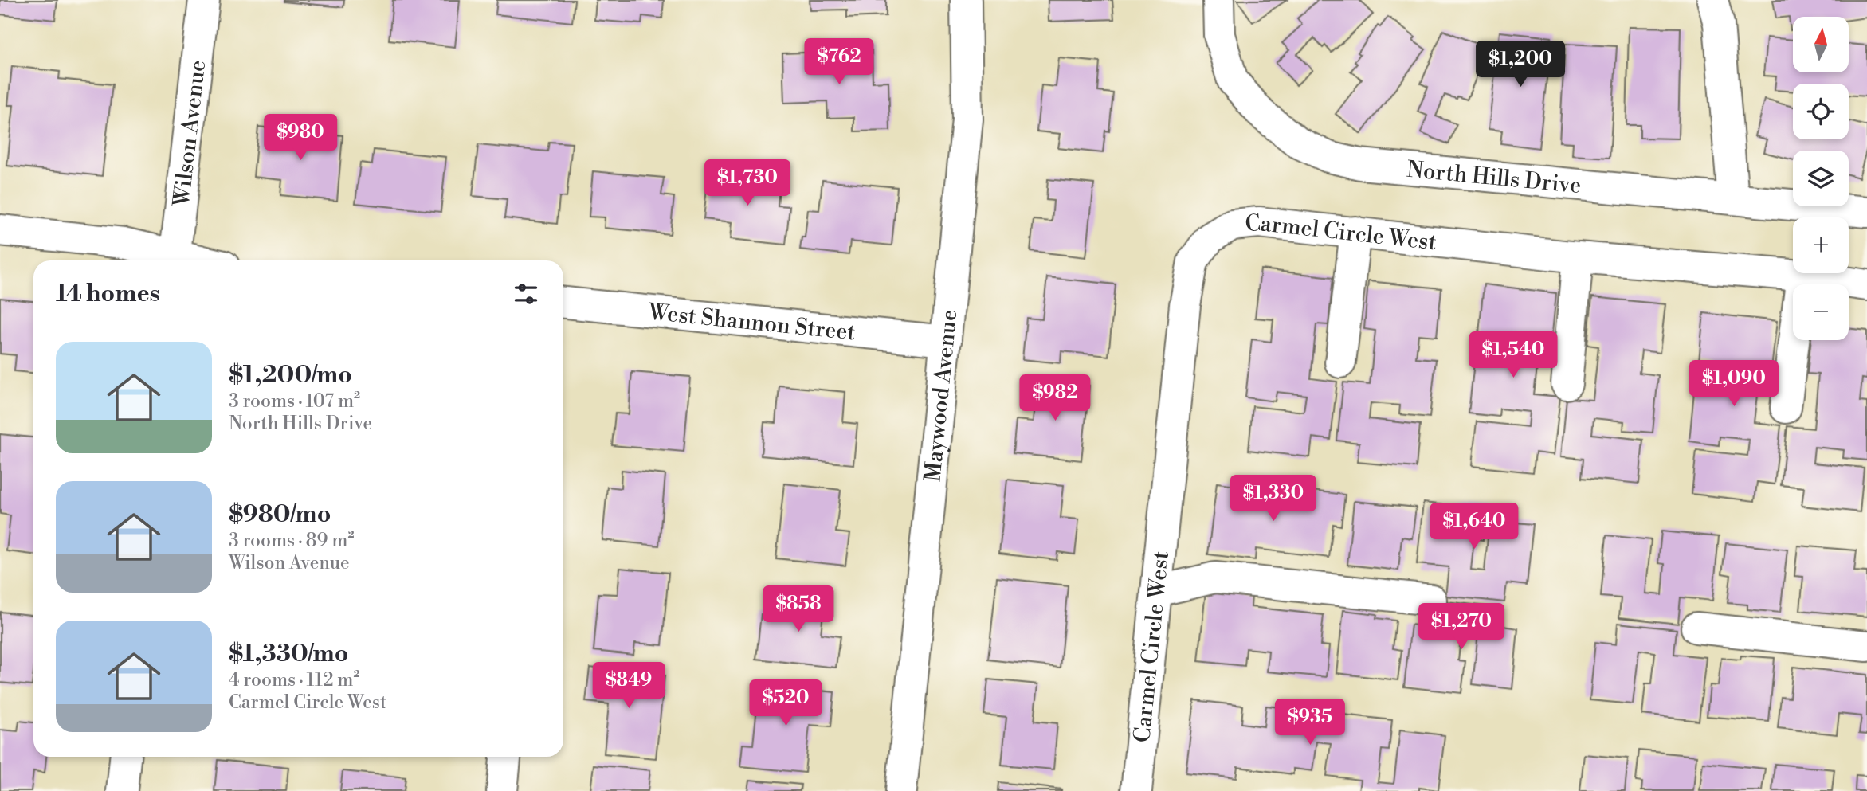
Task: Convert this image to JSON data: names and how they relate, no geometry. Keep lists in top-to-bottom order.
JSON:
{
  "streets": {
    "street": [
      "Wilson Avenue",
      "North Hills Drive",
      "Carmel Circle West",
      "West Shannon Street",
      "Maywood Avenue"
    ]
  },
  "crossings": [
    ["West Shannon Street", "Maywood Avenue"]
  ],
  "north": "top",
  "page": {
    "map_buttons": ["+", "−"],
    "price": [
      "$762",
      "$1,200",
      "$980",
      "$1,730",
      "$1,540",
      "$1,090",
      "$982",
      "$1,330",
      "$1,640",
      "$858",
      "$1,270",
      "$849",
      "$520",
      "$935"
    ],
    "heading": "14 homes",
    "list": [
      {
        "name": "$1,200/mo",
        "note": "3 rooms · 107 m² · North Hills Drive"
      },
      {
        "name": "$980/mo",
        "note": "3 rooms · 89 m² · Wilson Avenue"
      },
      {
        "name": "$1,330/mo",
        "note": "4 rooms · 112 m² · Carmel Circle West"
      }
    ]
  }
}
